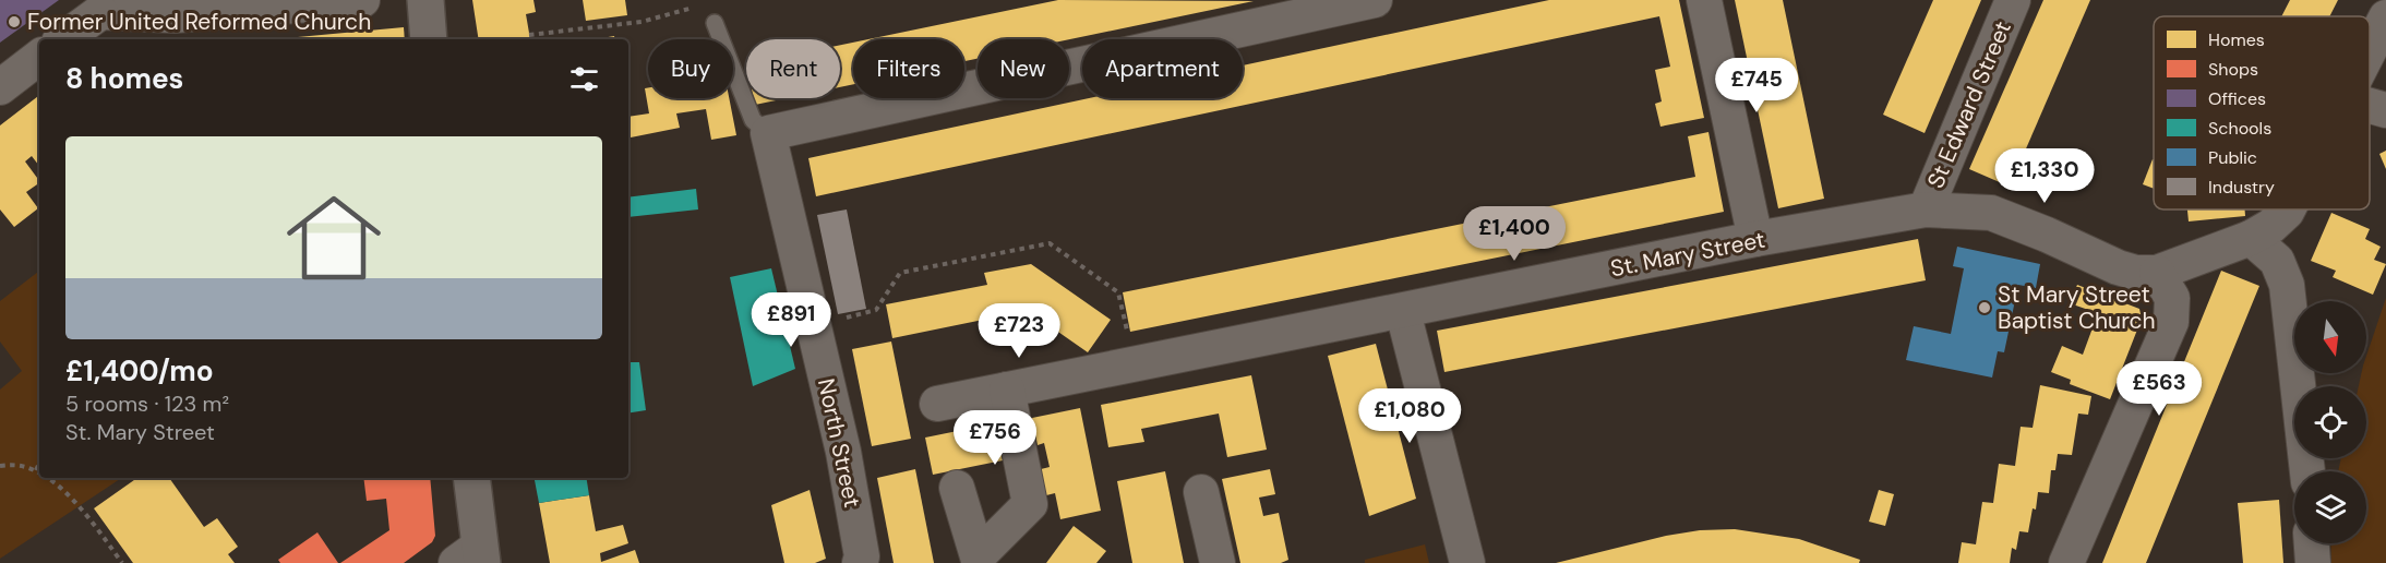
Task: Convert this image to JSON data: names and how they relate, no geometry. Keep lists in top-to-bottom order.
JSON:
{
  "streets": {
    "street": ["St Edward Street", "St. Mary Street", "North Street"]
  },
  "crossings": [
    ["St Edward Street", "St. Mary Street"]
  ],
  "places": ["Former United Reformed Church", "St Mary Street Baptist Church"],
  "legend": [
    "Homes",
    "Shops",
    "Offices",
    "Schools",
    "Public",
    "Industry"
  ],
  "north": "bottom",
  "page": {
    "chip": [
      "Buy",
      "Rent",
      "Filters",
      "New",
      "Apartment"
    ],
    "heading": "8 homes",
    "price": [
      "£745",
      "£1,330",
      "£1,400",
      "£891",
      "£723",
      "£563",
      "£1,080",
      "£756"
    ],
    "list": [
      {
        "name": "£1,400/mo",
        "note": "5 rooms · 123 m² · St. Mary Street"
      }
    ]
  }
}
